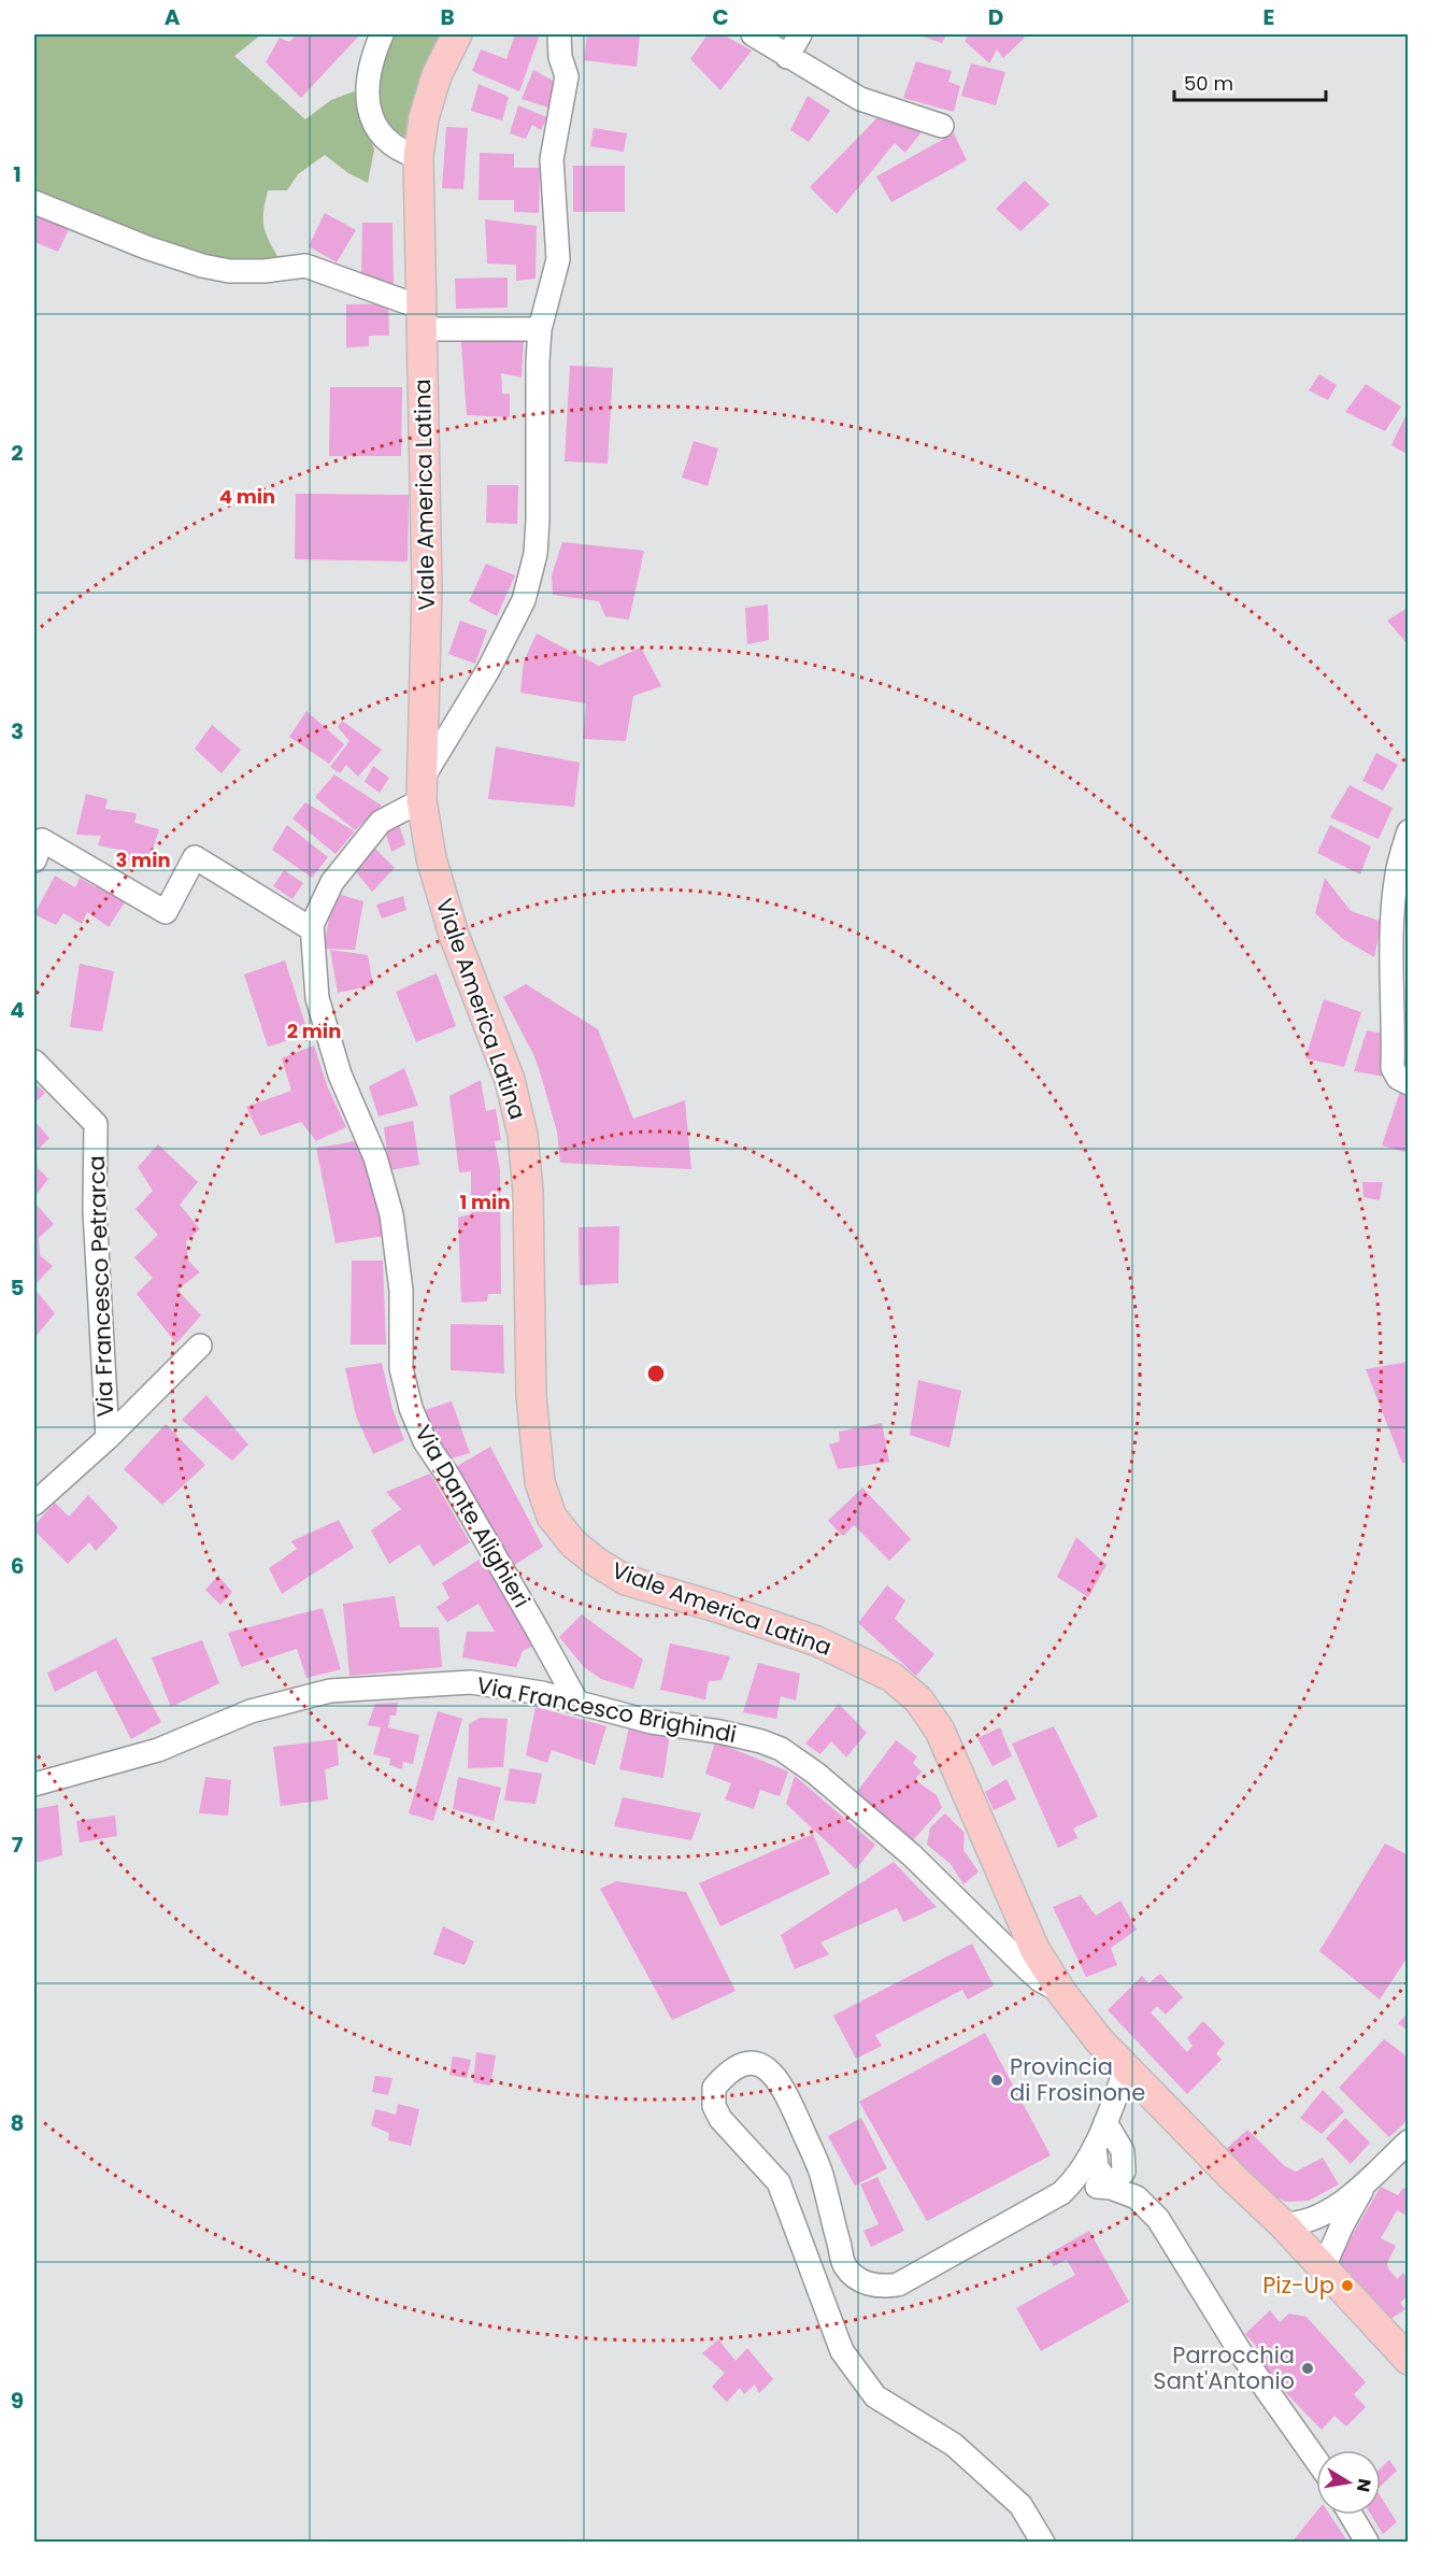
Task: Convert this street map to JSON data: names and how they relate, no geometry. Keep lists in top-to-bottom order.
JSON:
{
  "streets": {
    "main road": ["Viale America Latina"],
    "street": ["Via Francesco Petrarca", "Via Dante Alighieri", "Via Francesco Brighindi"]
  },
  "crossings": [
    ["Viale America Latina", "Via Dante Alighieri"],
    ["Viale America Latina", "Via Francesco Brighindi"],
    ["Via Dante Alighieri", "Via Francesco Brighindi"]
  ],
  "places": ["Provincia di Frosinone", "Piz-Up", "Parrocchia Sant'Antonio"],
  "scale_bar": "50 m",
  "north": "right",
  "grid": {
    "columns": [
      "A",
      "B",
      "C",
      "D",
      "E"
    ],
    "rows": [
      "1",
      "2",
      "3",
      "4",
      "5",
      "6",
      "7",
      "8",
      "9"
    ]
  },
  "rings": [
    "4 min",
    "3 min",
    "2 min",
    "1 min"
  ]
}
